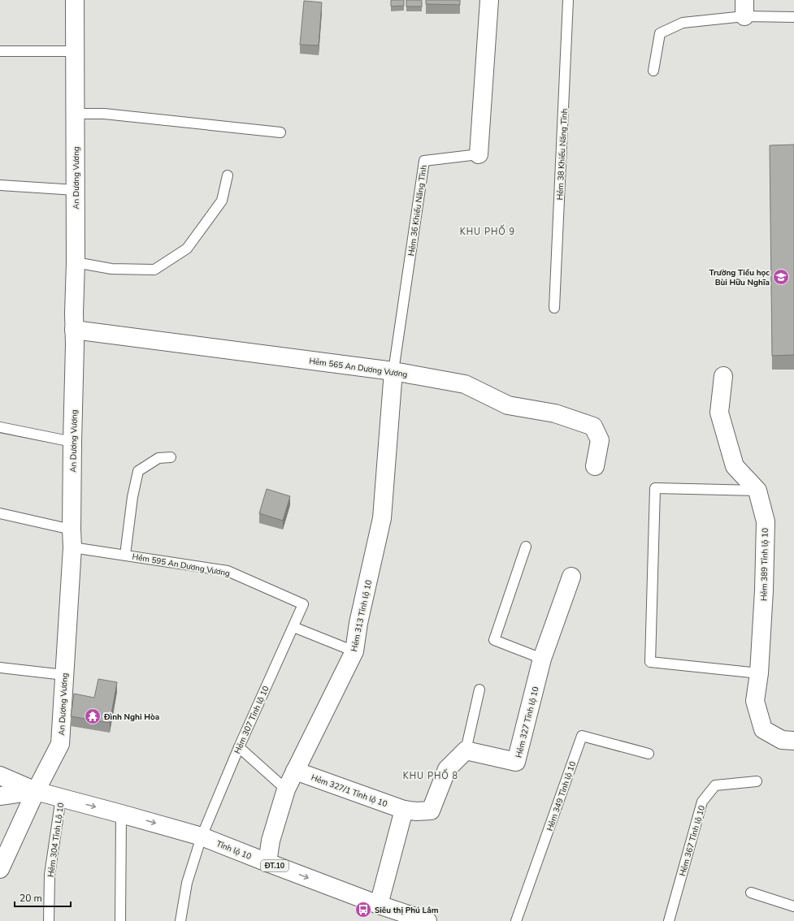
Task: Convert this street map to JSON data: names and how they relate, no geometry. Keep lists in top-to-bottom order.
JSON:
{
  "streets": {
    "street": [
      "An Dương Vương",
      "Hẻm 36 Khiếu Năng Tĩnh",
      "Hẻm 565 An Dương Vương",
      "Hẻm 389 Tỉnh lộ 10",
      "Hẻm 313 Tỉnh lộ 10",
      "Hẻm 327 Tỉnh lộ 10",
      "Hẻm 327/1 Tỉnh lộ 10",
      "Tỉnh lộ 10",
      "ĐT.10"
    ],
    "lane": [
      "Hẻm 38 Khiếu Năng Tĩnh",
      "Hẻm 595 An Dương Vương",
      "Hẻm 307 Tỉnh lộ 10",
      "Hẻm 349 Tỉnh lộ 10",
      "Hẻm 304 Tỉnh Lộ 10",
      "Hẻm 367 Tỉnh lộ 10"
    ]
  },
  "crossings": [
    ["An Dương Vương", "Hẻm 565 An Dương Vương"],
    ["An Dương Vương", "Hẻm 595 An Dương Vương"],
    ["An Dương Vương", "Tỉnh lộ 10"],
    ["An Dương Vương", "ĐT.10"],
    ["Hẻm 36 Khiếu Năng Tĩnh", "Hẻm 565 An Dương Vương"],
    ["Hẻm 36 Khiếu Năng Tĩnh", "Hẻm 313 Tỉnh lộ 10"],
    ["Hẻm 565 An Dương Vương", "Hẻm 313 Tỉnh lộ 10"],
    ["Hẻm 595 An Dương Vương", "Hẻm 307 Tỉnh lộ 10"],
    ["Hẻm 313 Tỉnh lộ 10", "Hẻm 327/1 Tỉnh lộ 10"],
    ["Hẻm 313 Tỉnh lộ 10", "Tỉnh lộ 10"],
    ["Hẻm 307 Tỉnh lộ 10", "Tỉnh lộ 10"],
    ["Hẻm 304 Tỉnh Lộ 10", "Tỉnh lộ 10"],
    ["Tỉnh lộ 10", "ĐT.10"]
  ],
  "one_way": ["Tỉnh lộ 10"],
  "districts": ["KHU PHỐ 9", "KHU PHỐ 8"],
  "places": {
    "school or university": ["Trường Tiểu học Bùi Hữu Nghĩa"],
    "temple": ["Đình Nghi Hòa"],
    "bus stop": ["Siêu thị Phú Lâm"]
  },
  "scale_bar": "20 m"
}
